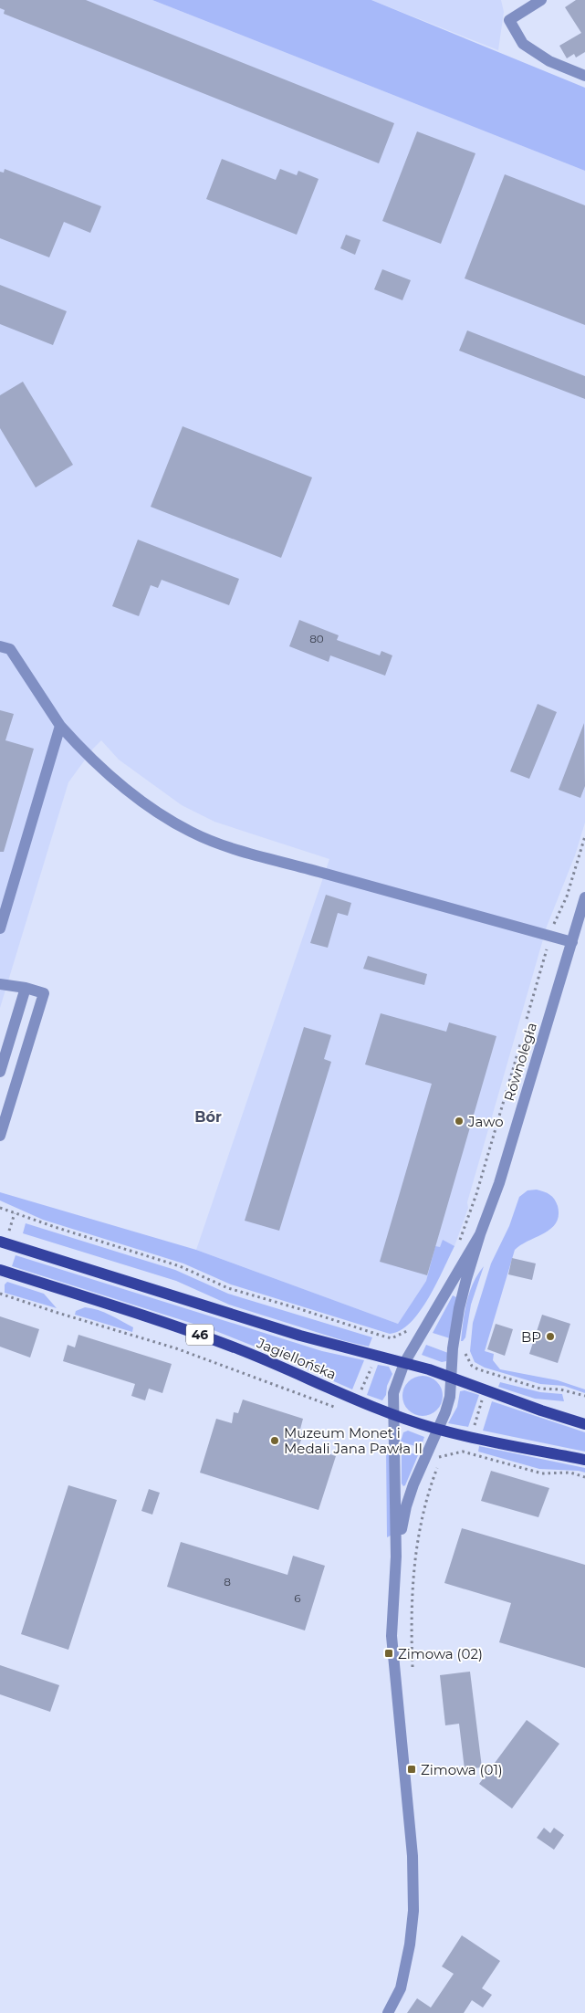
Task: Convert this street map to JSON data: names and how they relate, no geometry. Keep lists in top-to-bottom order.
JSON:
{
  "streets": {
    "main road": ["46", "Jagiellońska"],
    "street": ["Równoległa"]
  },
  "crossings": [
    ["Równoległa", "Jagiellońska"]
  ],
  "districts": ["Bór"],
  "places": {
    "other": ["Jawo", "BP", "Muzeum Monet i Medali Jana Pawła II"],
    "transit": ["Zimowa (02)", "Zimowa (01)"]
  },
  "house_numbers": ["80", "8", "6"]
}
